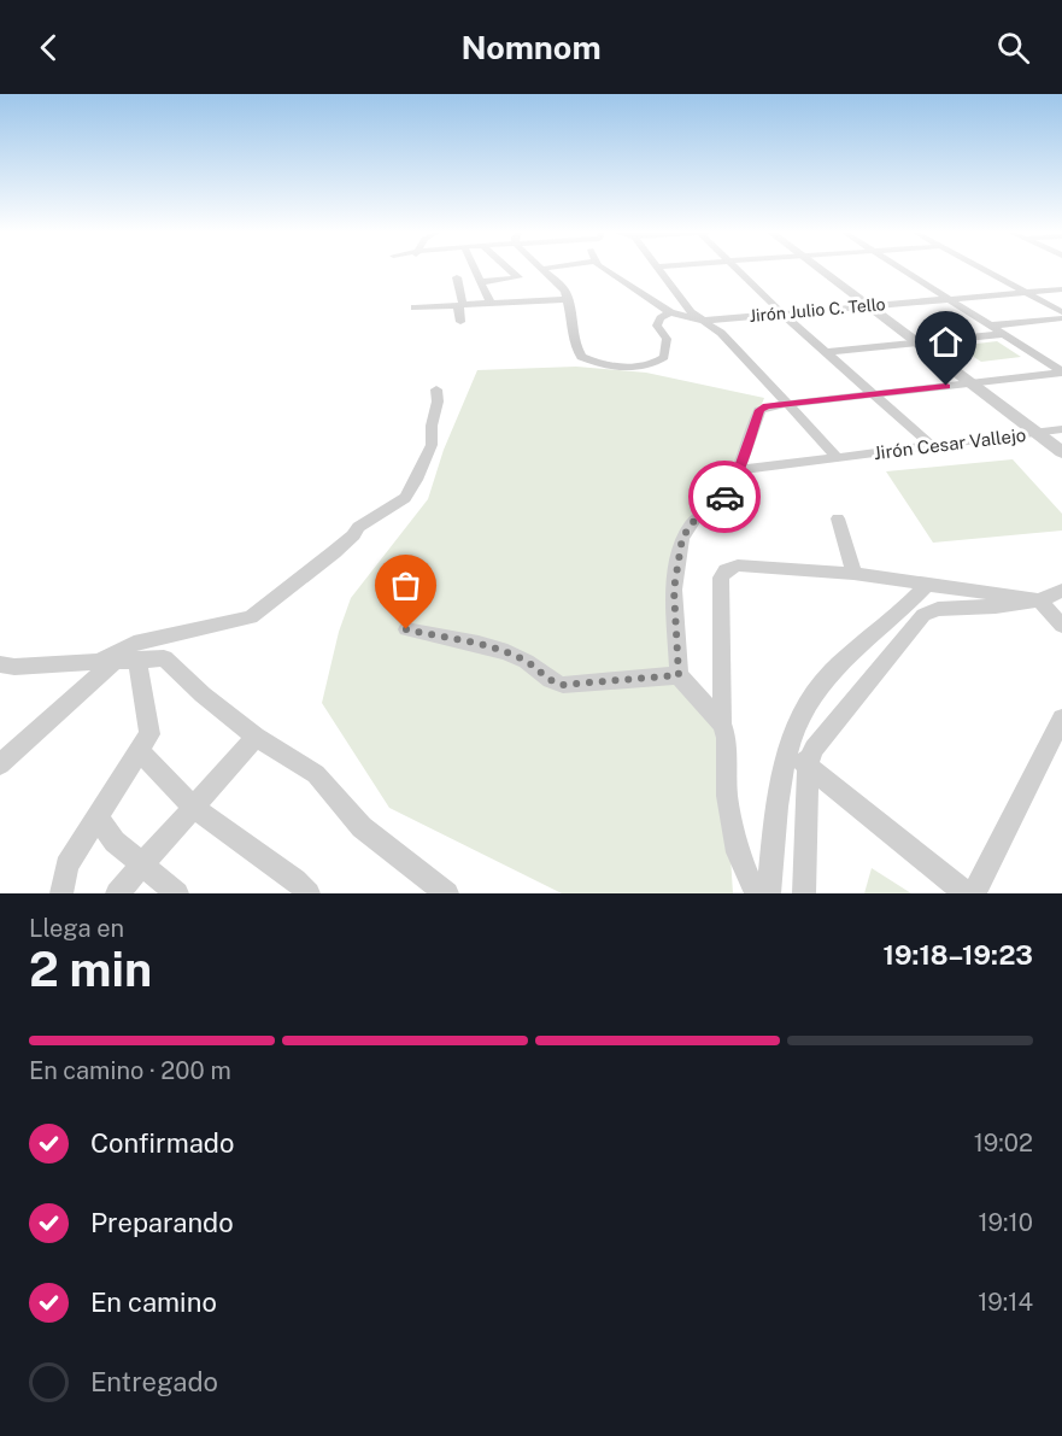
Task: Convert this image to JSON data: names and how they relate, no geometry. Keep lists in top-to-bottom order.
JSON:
{
  "streets": {
    "street": ["Jirón Julio C. Tello", "Jirón Cesar Vallejo"]
  },
  "page": {
    "header": "Nomnom",
    "heading": ["2 min", "Llega en", "19:18–19:23"],
    "bar": "En camino · 200 m",
    "list": [
      ["Confirmado", "19:02"],
      ["Preparando", "19:10"],
      ["En camino", "19:14"],
      "Entregado"
    ]
  }
}
